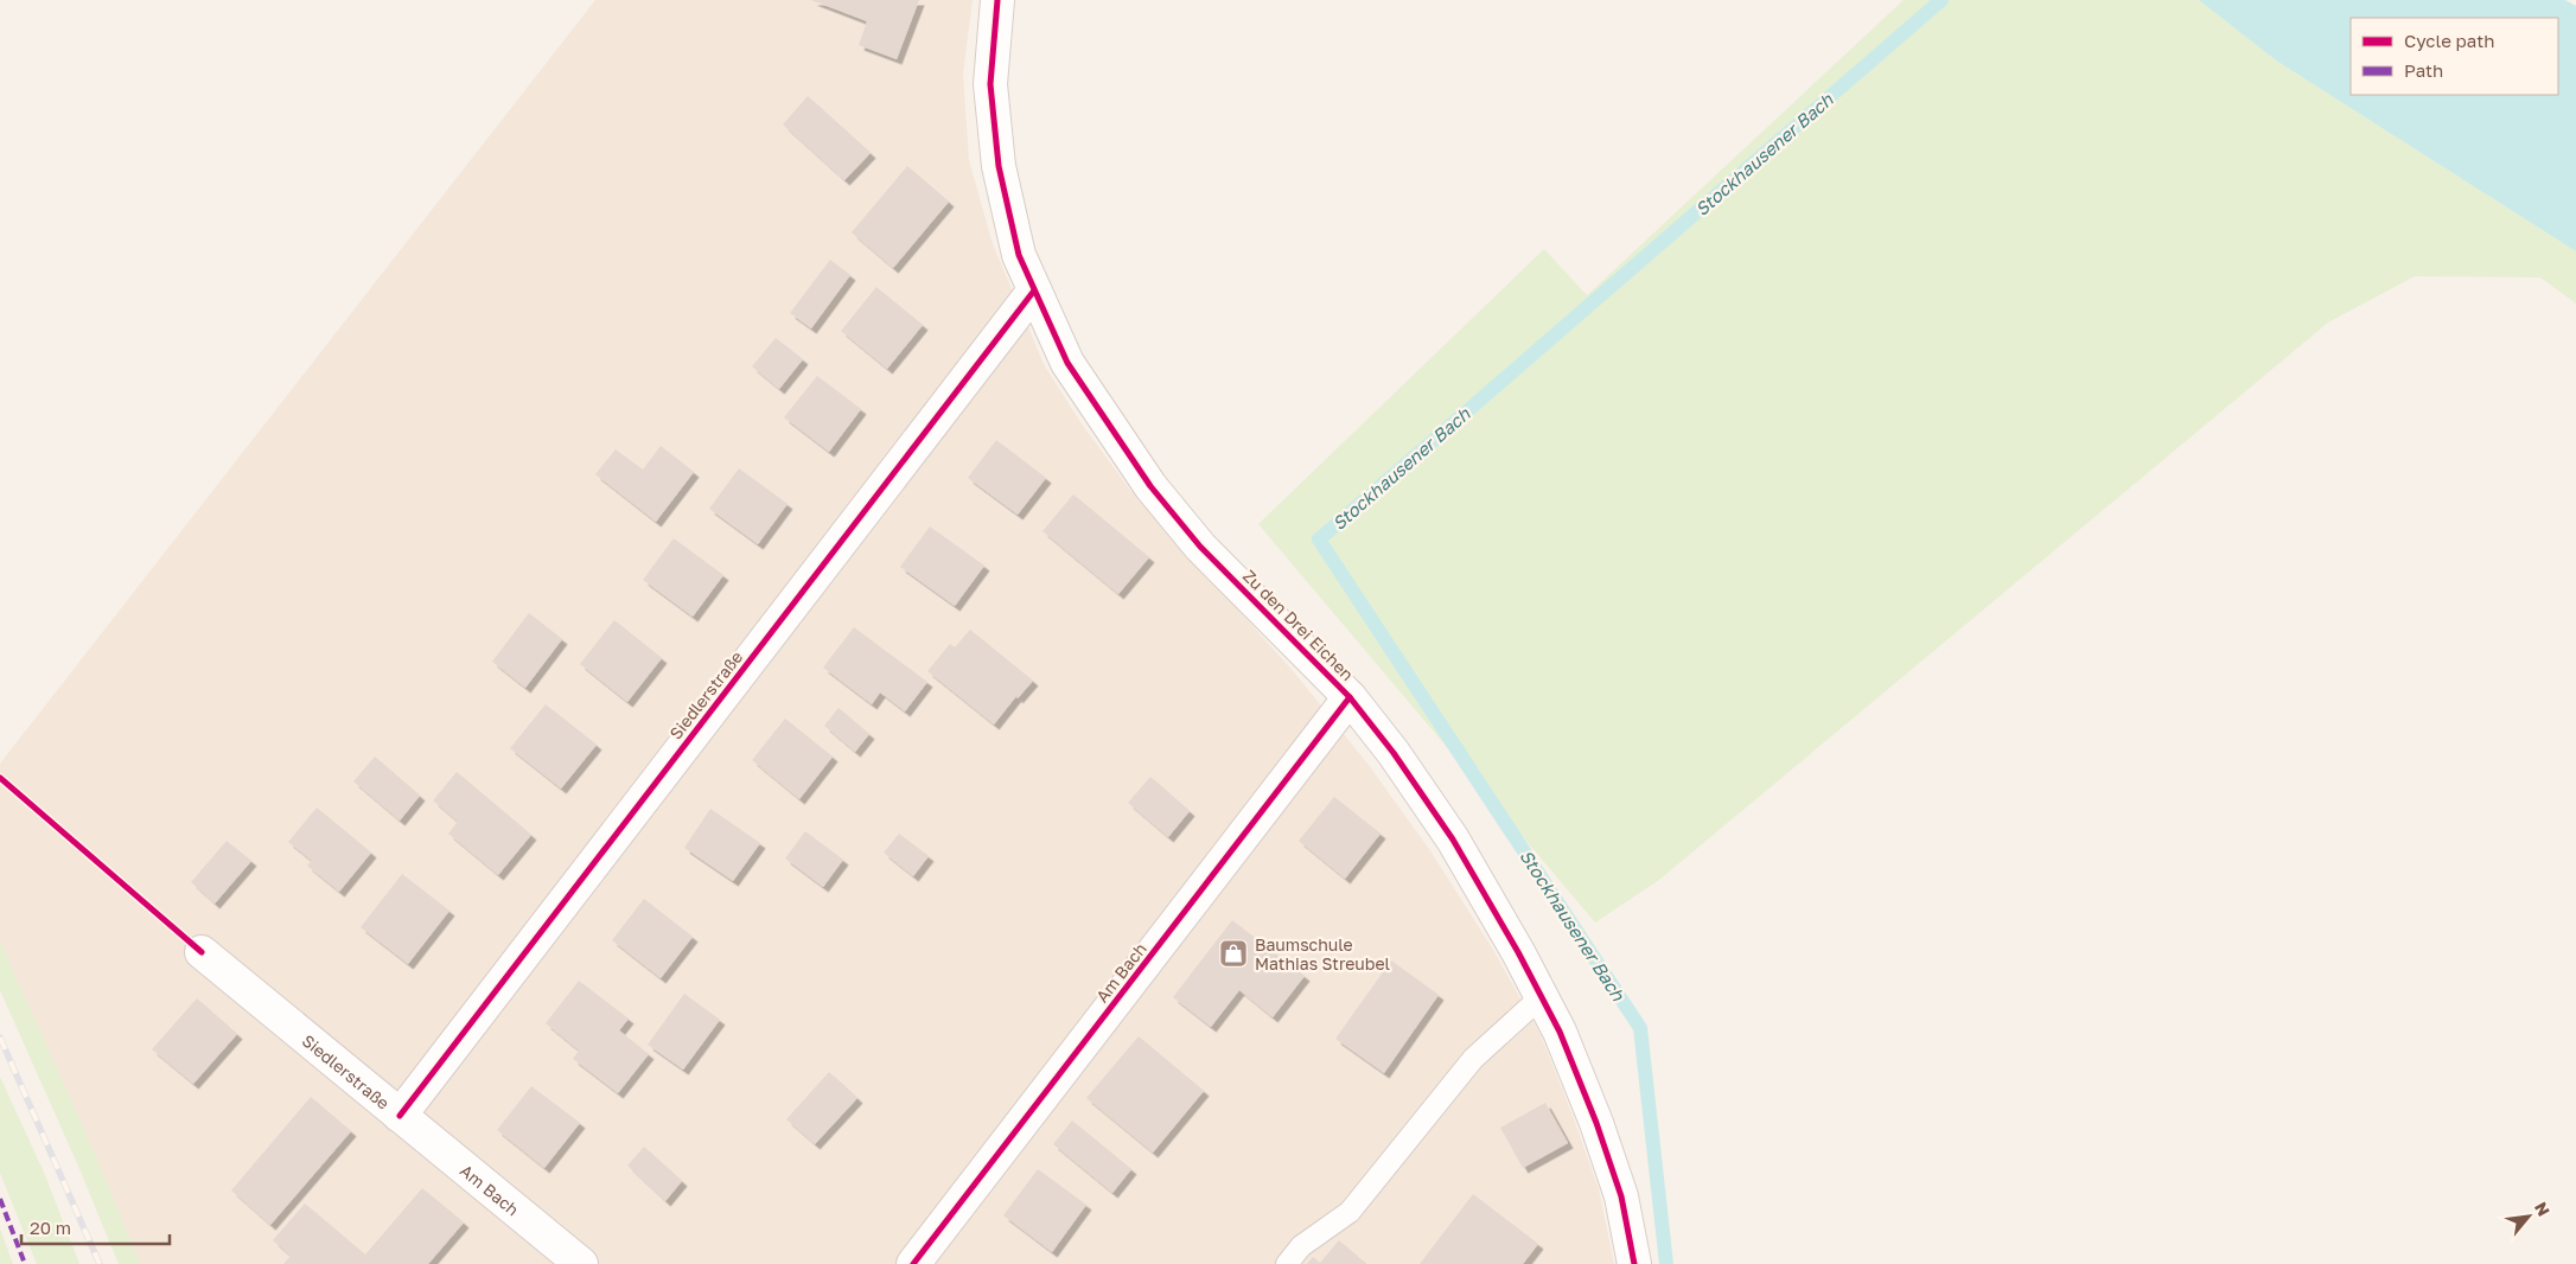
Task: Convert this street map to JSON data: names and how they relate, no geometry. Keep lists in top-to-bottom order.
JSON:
{
  "streets": {
    "street": ["Zu den Drei Eichen", "Siedlerstraße", "Am Bach"]
  },
  "crossings": [
    ["Zu den Drei Eichen", "Siedlerstraße"],
    ["Zu den Drei Eichen", "Am Bach"],
    ["Siedlerstraße", "Am Bach"]
  ],
  "water": ["Stockhausener Bach"],
  "places": {
    "shop": ["Baumschule Mathias Streubel"]
  },
  "legend": ["Cycle path", "Path"],
  "scale_bar": "20 m",
  "north": "top right"
}
